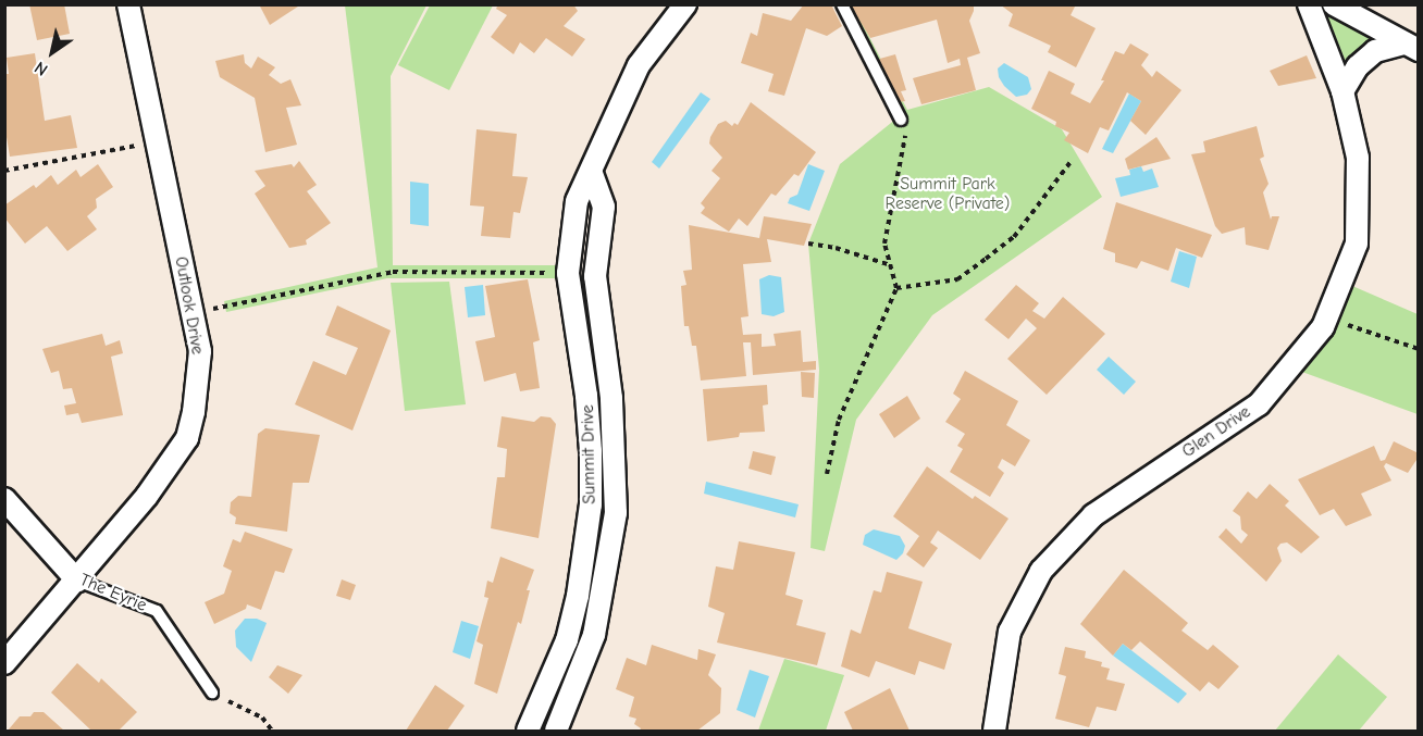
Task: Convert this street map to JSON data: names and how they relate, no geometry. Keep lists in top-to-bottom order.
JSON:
{
  "streets": {
    "street": [
      "Outlook Drive",
      "Glen Drive",
      "Summit Drive",
      "The Eyrie"
    ]
  },
  "crossings": [
    ["Outlook Drive", "The Eyrie"]
  ],
  "parks": ["Summit Park Reserve (Private)"],
  "north": "bottom left"
}
